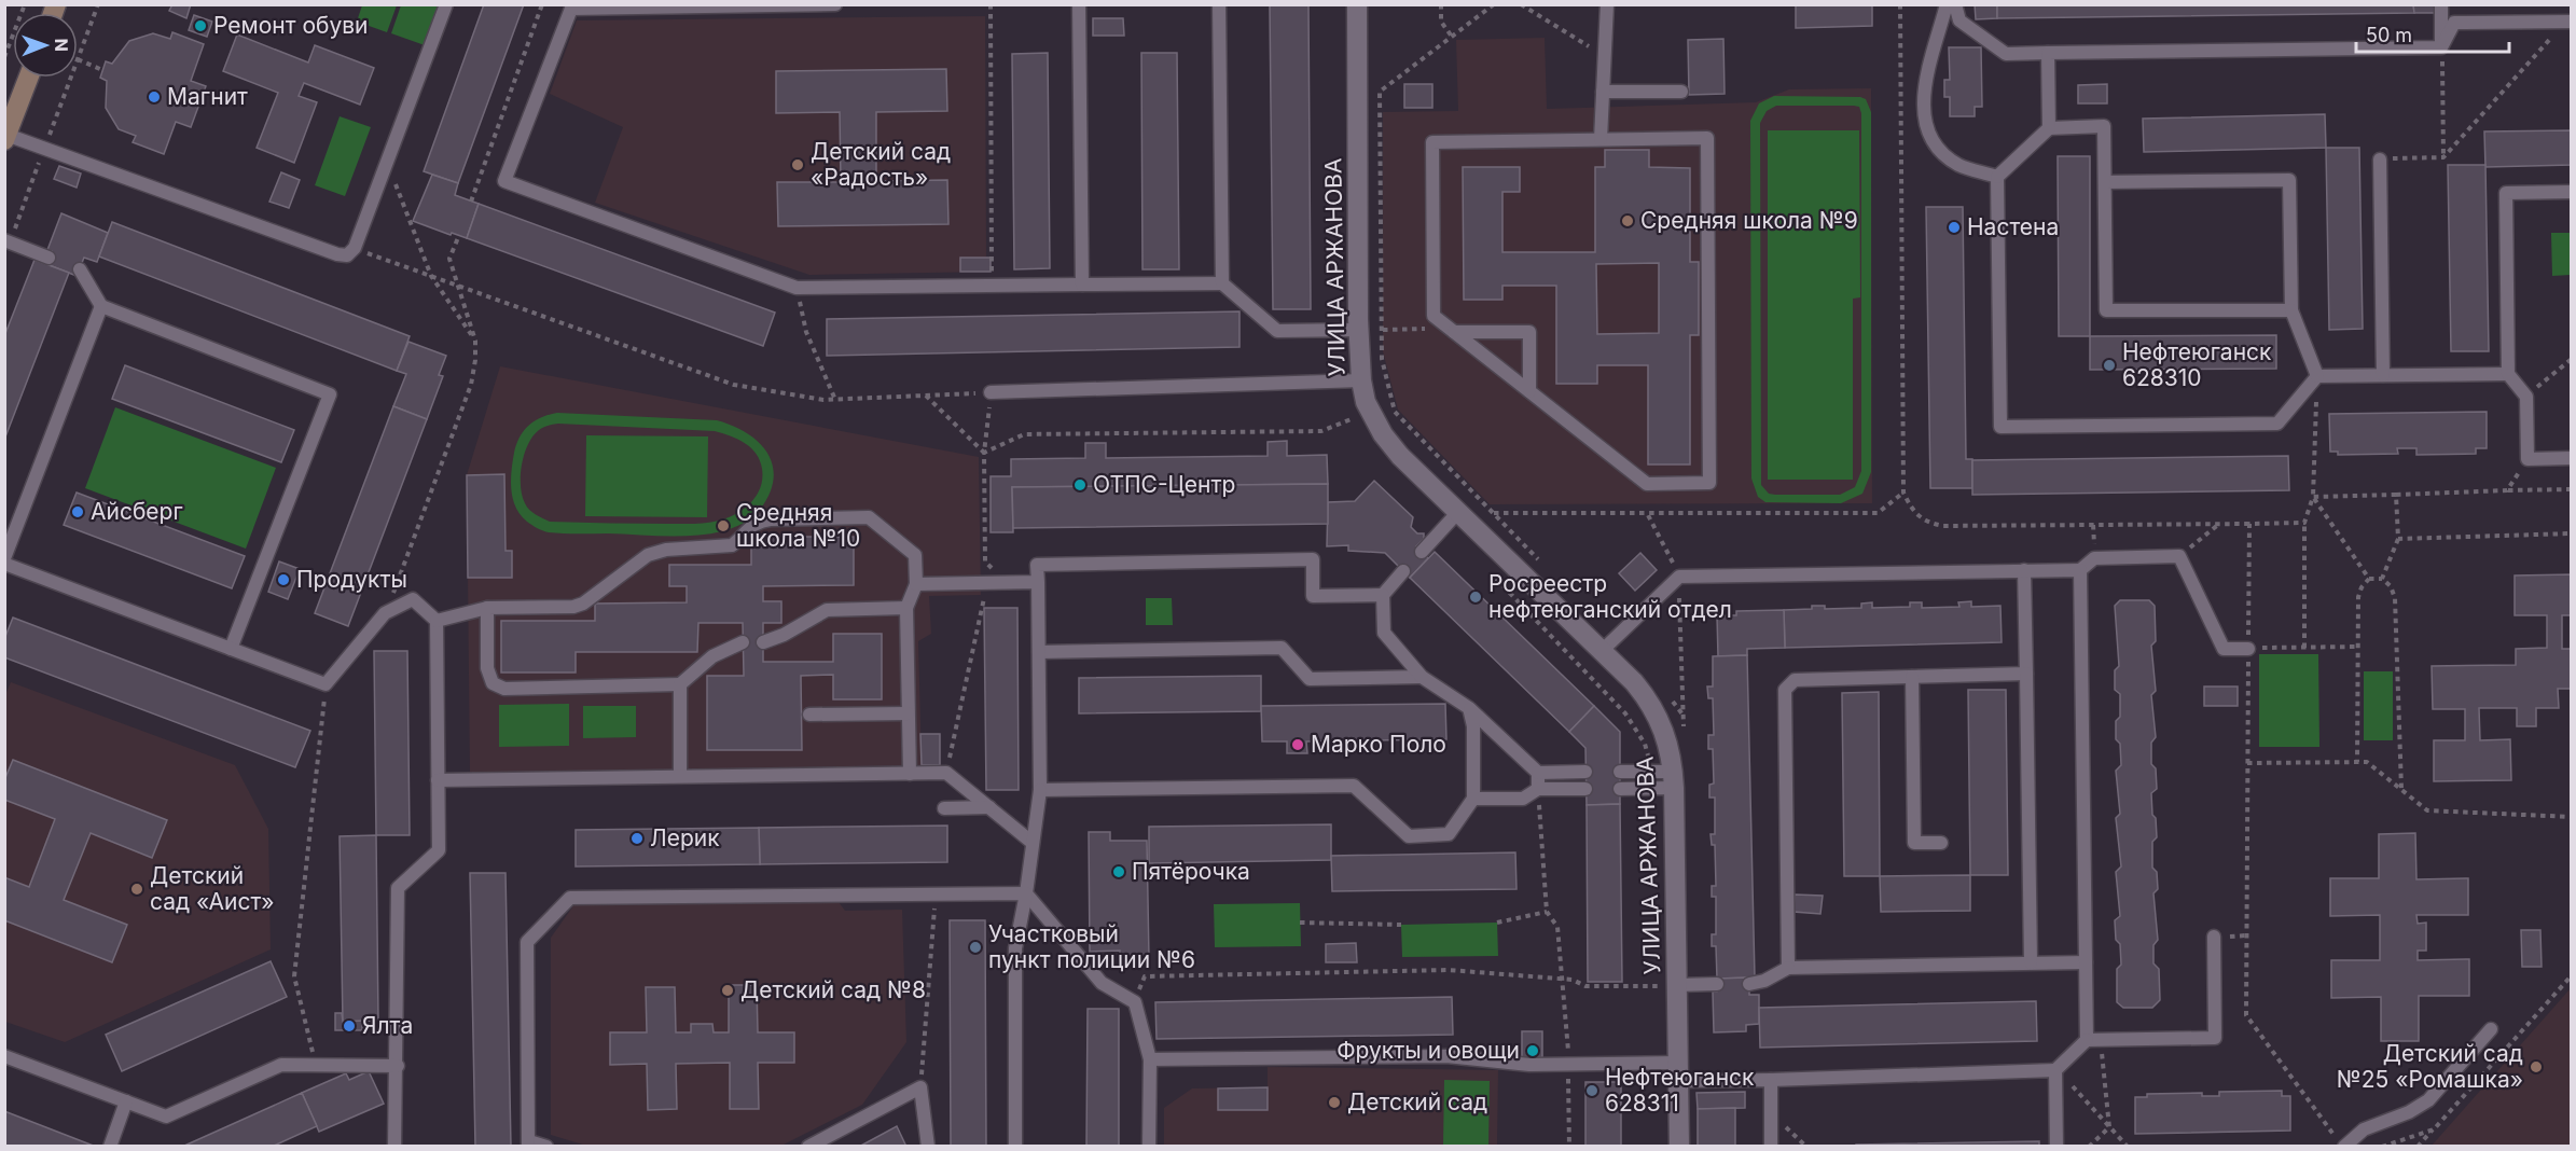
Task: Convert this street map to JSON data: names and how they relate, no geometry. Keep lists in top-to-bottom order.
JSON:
{
  "streets": {
    "street": ["УЛИЦА АРЖАНОВА"]
  },
  "places": [
    "Ремонт обуви",
    "Магнит",
    "Детский сад «Радость»",
    "Средняя школа №9",
    "Настена",
    "Нефтеюганск 628310",
    "ОТПС-Центр",
    "Айсберг",
    "Средняя школа №10",
    "Продукты",
    "Росреестр нефтеюганский отдел",
    "Марко Поло",
    "Лерик",
    "Пятёрочка",
    "Детский сад «Аист»",
    "Участковый пункт полиции №6",
    "Детский сад №8",
    "Ялта",
    "Фрукты и овощи",
    "Детский сад №25 «Ромашка»",
    "Нефтеюганск 628311",
    "Детский сад"
  ],
  "scale_bar": "50 m",
  "north": "right"
}
